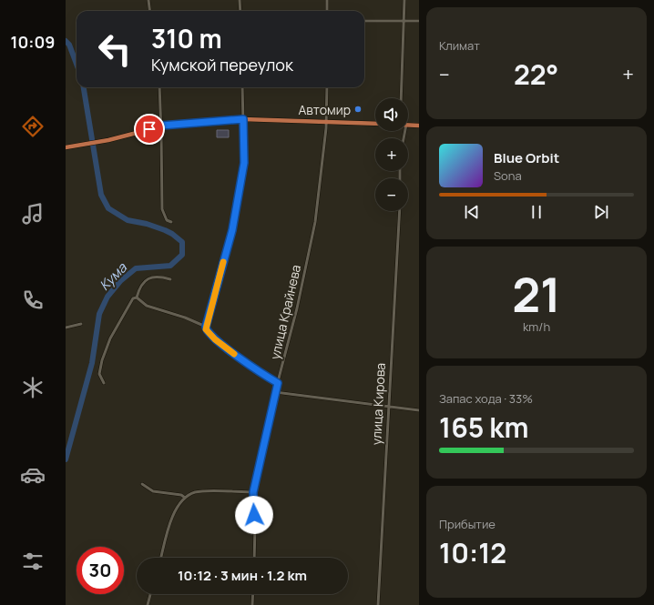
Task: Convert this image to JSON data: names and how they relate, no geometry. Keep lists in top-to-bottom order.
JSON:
{
  "streets": {
    "street": ["улица Крайнева", "улица Кирова"]
  },
  "water": ["Кума"],
  "places": ["Автомир"],
  "page": {
    "tabs": "10:09",
    "tile": [
      "Климат",
      ["21", "km/h"],
      ["Запас хода · 33%", "165 km"],
      ["Прибытие", "10:12"]
    ],
    "turn": ["310 m", "Кумской переулок"],
    "heat": ["−", "22°", "+"],
    "map_buttons": ["+", "−"],
    "song": ["Blue Orbit", "Sona"],
    "limit": "30",
    "trip": "10:12 · 3 мин · 1.2 km"
  }
}
